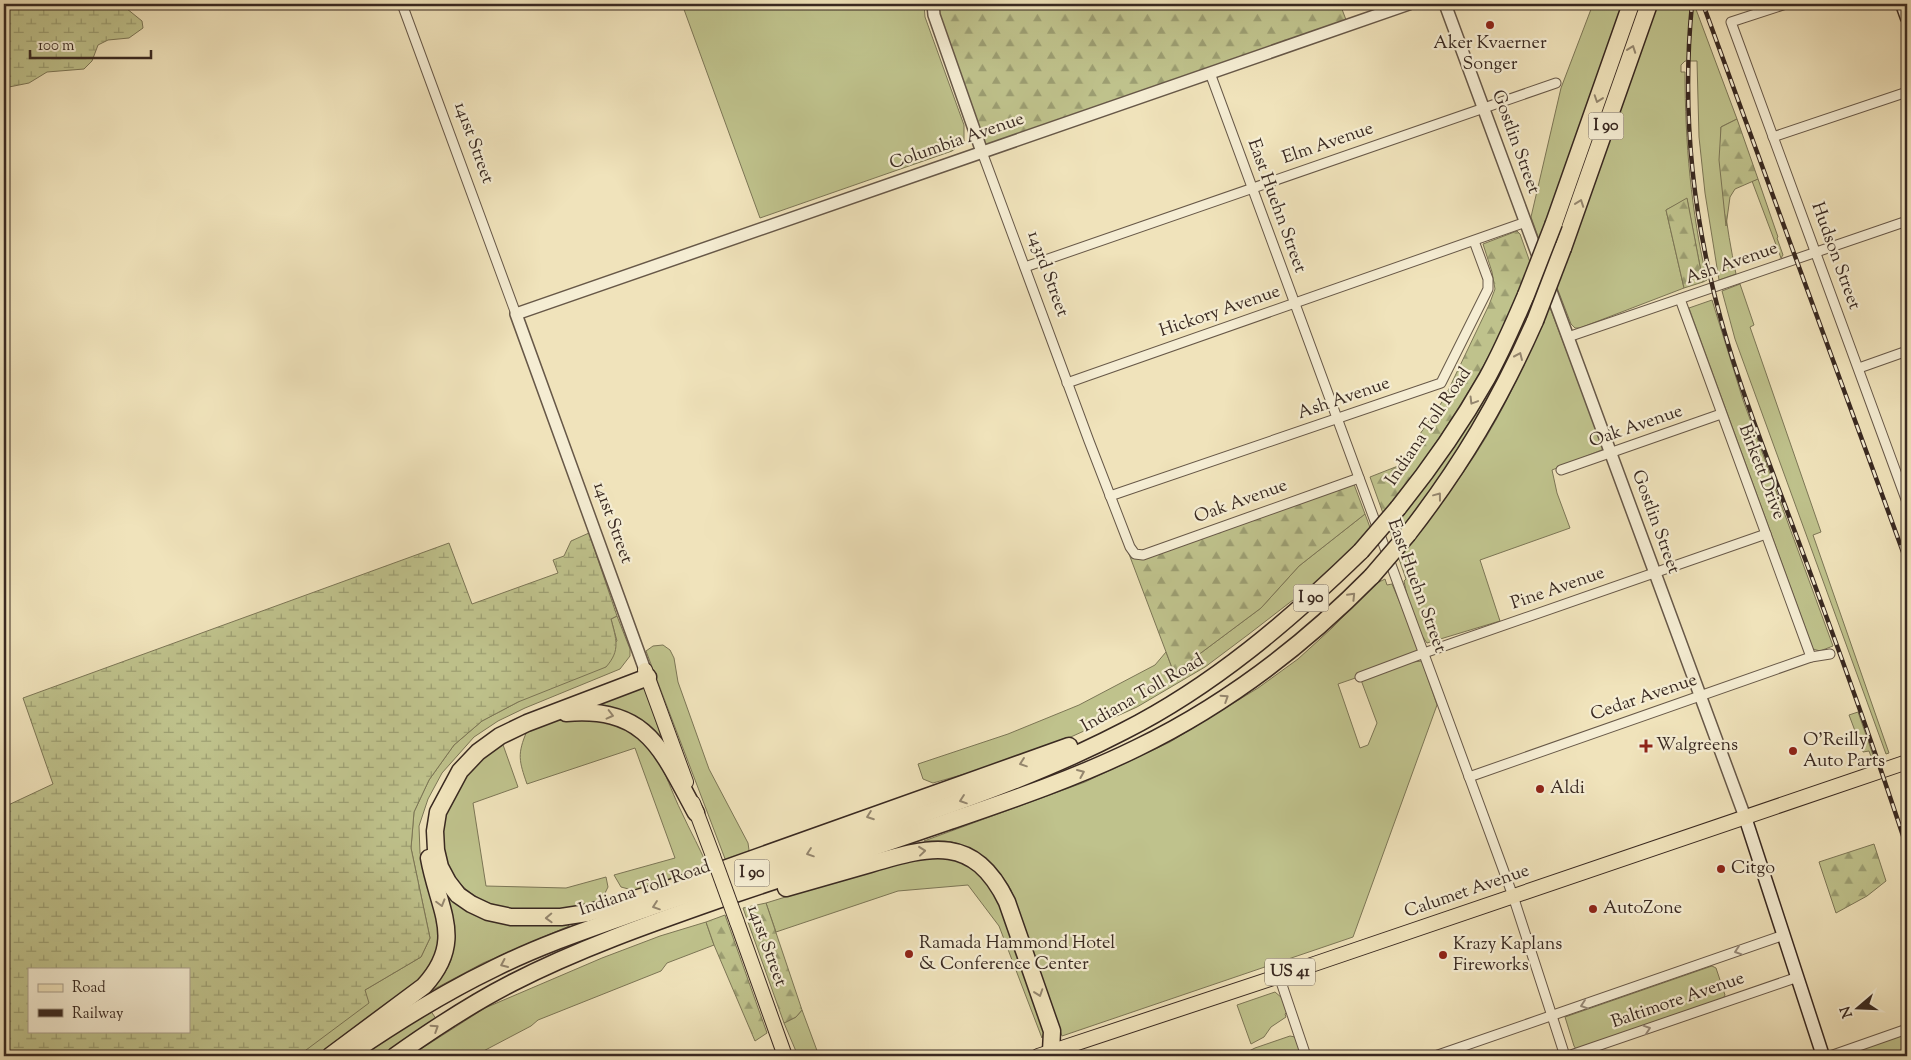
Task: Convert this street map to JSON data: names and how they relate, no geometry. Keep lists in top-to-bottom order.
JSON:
{
  "streets": {
    "highway": ["I 90", "Indiana Toll Road"],
    "main road": [
      "Gostlin Street",
      "141st Street",
      "Calumet Avenue",
      "US 41"
    ],
    "street": [
      "Columbia Avenue",
      "Elm Avenue",
      "East Huehn Street",
      "Hudson Street",
      "Ash Avenue",
      "143rd Street",
      "Hickory Avenue",
      "Oak Avenue",
      "Birkett Drive",
      "Pine Avenue",
      "Cedar Avenue",
      "Baltimore Avenue"
    ]
  },
  "crossings": [
    ["Columbia Avenue", "141st Street"],
    ["Columbia Avenue", "East Huehn Street"],
    ["Columbia Avenue", "143rd Street"],
    ["Gostlin Street", "Elm Avenue"],
    ["Gostlin Street", "Ash Avenue"],
    ["Gostlin Street", "Hickory Avenue"],
    ["Gostlin Street", "Oak Avenue"],
    ["Gostlin Street", "Pine Avenue"],
    ["Gostlin Street", "Cedar Avenue"],
    ["Gostlin Street", "Calumet Avenue"],
    ["Gostlin Street", "Baltimore Avenue"],
    ["Elm Avenue", "East Huehn Street"],
    ["Elm Avenue", "143rd Street"],
    ["East Huehn Street", "Ash Avenue"],
    ["East Huehn Street", "Hickory Avenue"],
    ["East Huehn Street", "Oak Avenue"],
    ["East Huehn Street", "Pine Avenue"],
    ["East Huehn Street", "Cedar Avenue"],
    ["East Huehn Street", "Calumet Avenue"],
    ["East Huehn Street", "Baltimore Avenue"],
    ["Hudson Street", "Ash Avenue"],
    ["Ash Avenue", "143rd Street"],
    ["Ash Avenue", "Hickory Avenue"],
    ["Ash Avenue", "Birkett Drive"],
    ["143rd Street", "Hickory Avenue"],
    ["143rd Street", "Oak Avenue"],
    ["Oak Avenue", "Birkett Drive"],
    ["Birkett Drive", "Pine Avenue"],
    ["Birkett Drive", "Cedar Avenue"]
  ],
  "places": {
    "other": [
      "Aker Kvaerner Songer",
      "O'Reilly Auto Parts",
      "Aldi",
      "Citgo",
      "AutoZone",
      "Ramada Hammond Hotel & Conference Center",
      "Krazy Kaplans Fireworks"
    ],
    "health": ["Walgreens"]
  },
  "legend": ["Road", "Railway"],
  "scale_bar": "100 m",
  "north": "left"
}
